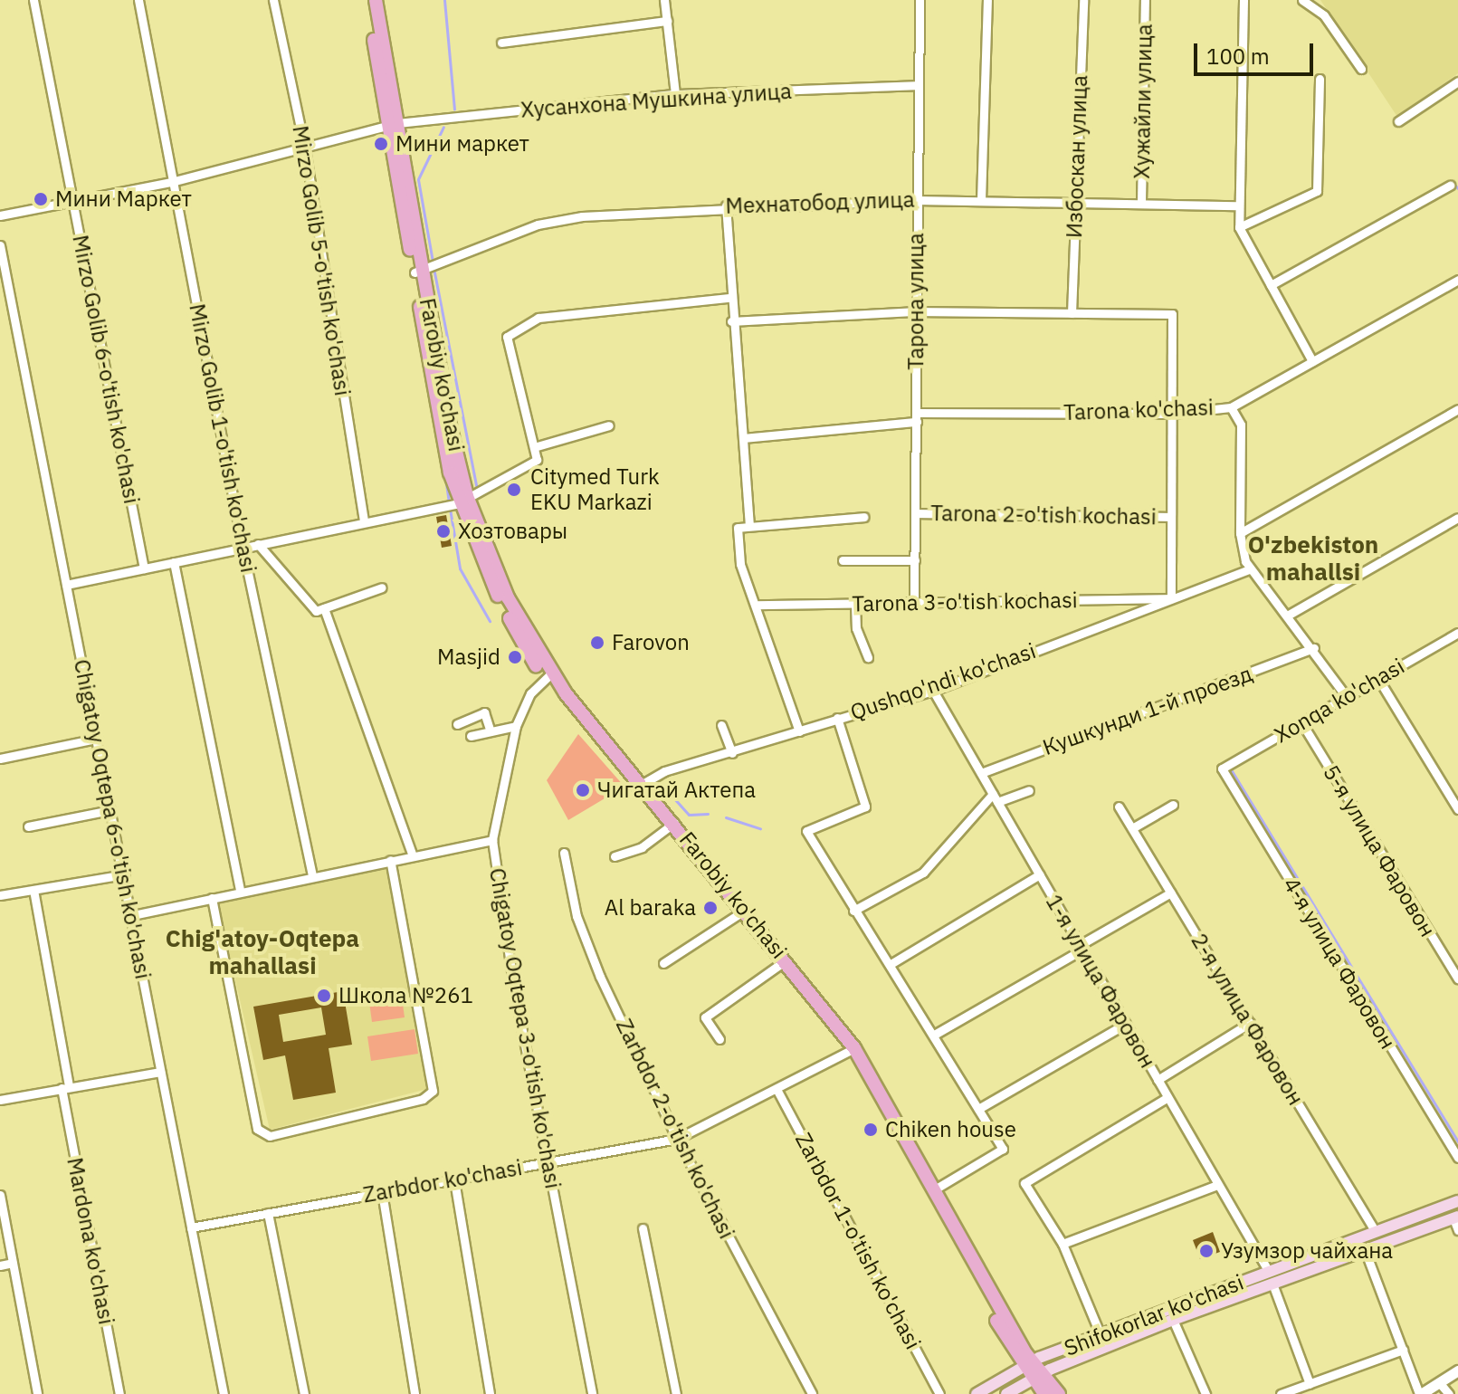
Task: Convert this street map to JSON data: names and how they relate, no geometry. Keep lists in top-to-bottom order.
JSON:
{
  "streets": {
    "main road": ["Farobiy ko'chasi", "Shifokorlar ko'chasi"],
    "street": [
      "Хусанхона Мушкина улица",
      "Хужайли улица",
      "Избоскан улица",
      "Мехнатобод улица",
      "Mirzo Golib 5-o'tish ko'chasi",
      "Тарона улица",
      "Mirzo Golib 6-o'tish ko'chasi",
      "Tarona ko'chasi",
      "Mirzo Golib 1-o'tish ko'chasi",
      "Tarona 2-o'tish kochasi",
      "Tarona 3-o'tish kochasi",
      "Qushqo'ndi ko'chasi",
      "Xonqa ko'chasi",
      "Кушкунди 1-й проезд",
      "Chigatoy Oqtepa 6-o'tish ko'chasi",
      "5-я улица Фаровон",
      "4-я улица Фаровон",
      "1-я улица Фаровон",
      "2-я улица Фаровон",
      "Chigatoy Oqtepa 3-o'tish ko'chasi",
      "Zarbdor 2-o'tish ko'chasi",
      "Zarbdor ko'chasi",
      "Mardona ko'chasi",
      "Zarbdor 1-o'tish ko'chasi"
    ]
  },
  "crossings": [
    ["Хусанхона Мушкина улица", "Mirzo Golib 5-o'tish ko'chasi"],
    ["Хусанхона Мушкина улица", "Тарона улица"],
    ["Хусанхона Мушкина улица", "Mirzo Golib 6-o'tish ko'chasi"],
    ["Хусанхона Мушкина улица", "Farobiy ko'chasi"],
    ["Хусанхона Мушкина улица", "Mirzo Golib 1-o'tish ko'chasi"],
    ["Хужайли улица", "Мехнатобод улица"],
    ["Избоскан улица", "Мехнатобод улица"],
    ["Мехнатобод улица", "Тарона улица"],
    ["Мехнатобод улица", "Farobiy ko'chasi"],
    ["Тарона улица", "Tarona ko'chasi"],
    ["Тарона улица", "Tarona 2-o'tish kochasi"],
    ["Тарона улица", "Tarona 3-o'tish kochasi"],
    ["Farobiy ko'chasi", "Qushqo'ndi ko'chasi"],
    ["Farobiy ko'chasi", "Chigatoy Oqtepa 3-o'tish ko'chasi"],
    ["Farobiy ko'chasi", "Zarbdor ko'chasi"],
    ["Farobiy ko'chasi", "Shifokorlar ko'chasi"],
    ["Tarona 3-o'tish kochasi", "Qushqo'ndi ko'chasi"],
    ["Qushqo'ndi ko'chasi", "1-я улица Фаровон"],
    ["Xonqa ko'chasi", "5-я улица Фаровон"],
    ["Xonqa ko'chasi", "4-я улица Фаровон"],
    ["Кушкунди 1-й проезд", "1-я улица Фаровон"],
    ["Chigatoy Oqtepa 6-o'tish ko'chasi", "Zarbdor ko'chasi"],
    ["1-я улица Фаровон", "Shifokorlar ko'chasi"],
    ["2-я улица Фаровон", "Shifokorlar ko'chasi"],
    ["Chigatoy Oqtepa 3-o'tish ko'chasi", "Zarbdor ko'chasi"],
    ["Zarbdor 2-o'tish ko'chasi", "Zarbdor ko'chasi"],
    ["Zarbdor ko'chasi", "Zarbdor 1-o'tish ko'chasi"]
  ],
  "districts": ["O'zbekiston mahallsi", "Chig'atoy-Oqtepa mahallasi"],
  "places": [
    "Мини маркет",
    "Мини Маркет",
    "Citymed Turk EKU Markazi",
    "Хозтовары",
    "Farovon",
    "Masjid",
    "Чигатай Актепа",
    "Al baraka",
    "Школа №261",
    "Chiken house",
    "Узумзор чайхана"
  ],
  "scale_bar": "100 m"
}
